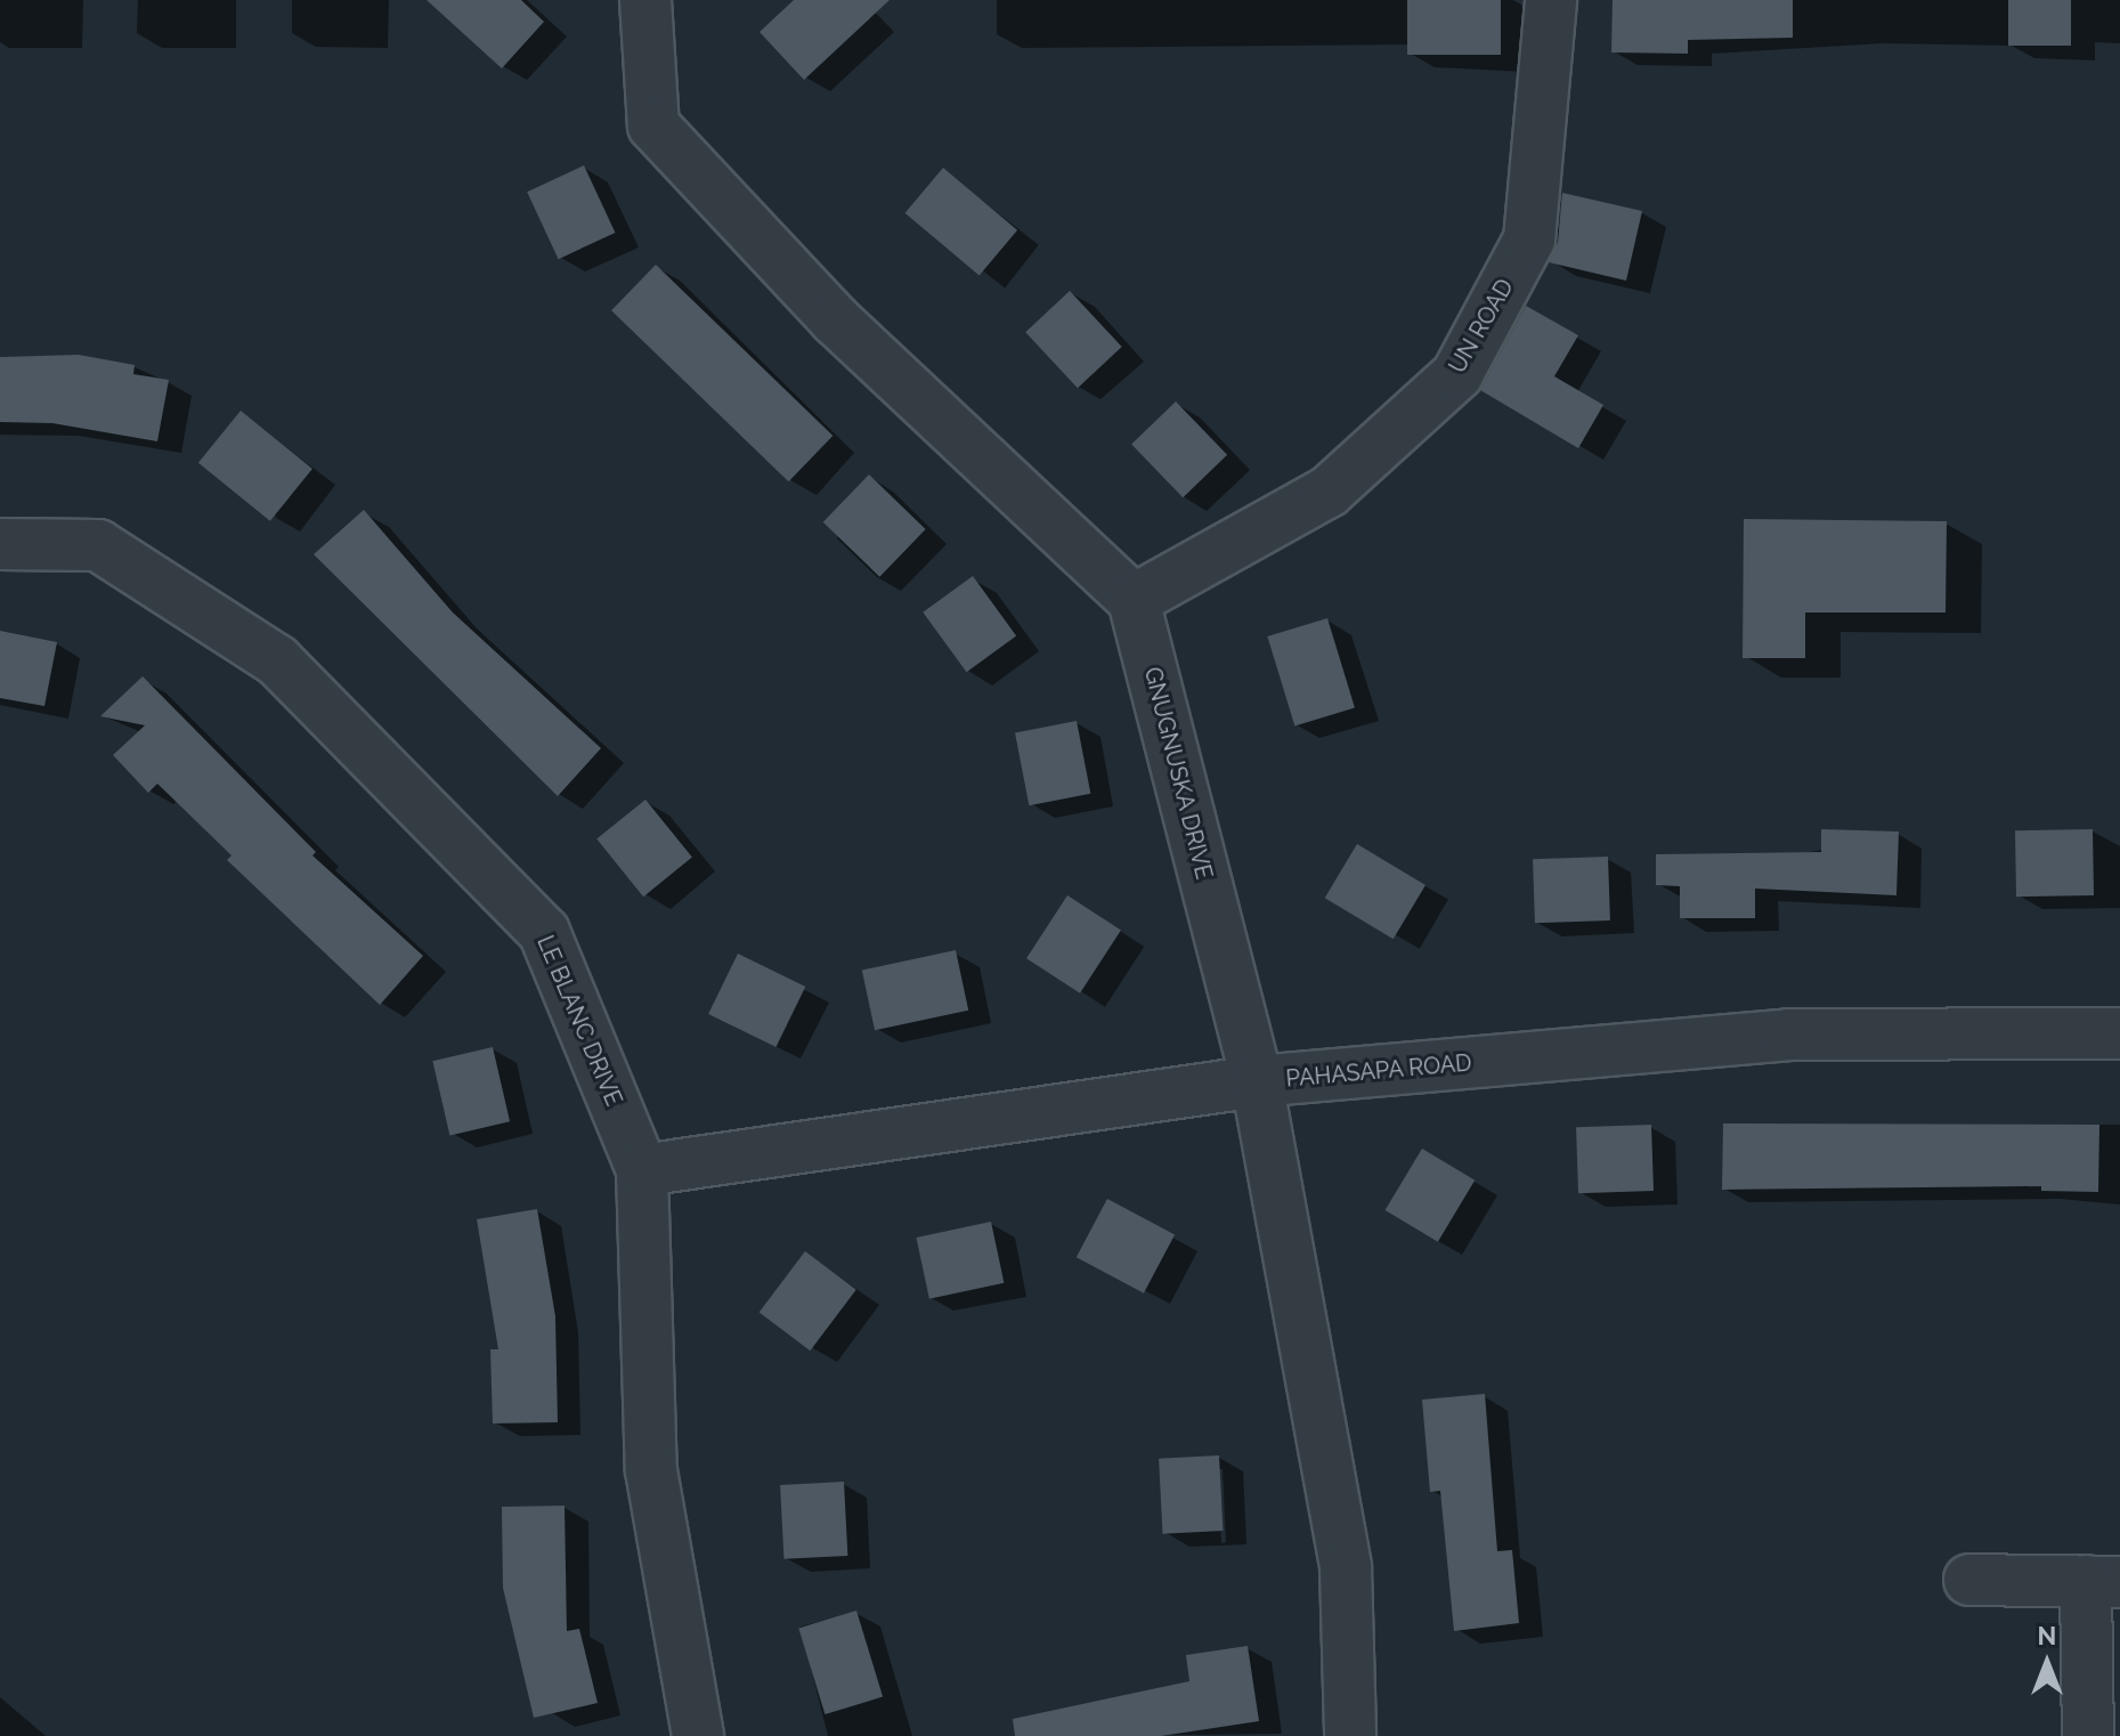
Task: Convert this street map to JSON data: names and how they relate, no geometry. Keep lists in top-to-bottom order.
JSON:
{
  "streets": {
    "street": [
      "UN ROAD",
      "GNUGNUSKA DRIVE",
      "LE BLANC DRIVE",
      "PAHASAPA ROAD"
    ]
  },
  "crossings": [
    ["UN ROAD", "GNUGNUSKA DRIVE"],
    ["GNUGNUSKA DRIVE", "PAHASAPA ROAD"],
    ["LE BLANC DRIVE", "PAHASAPA ROAD"]
  ],
  "north": "top"
}
